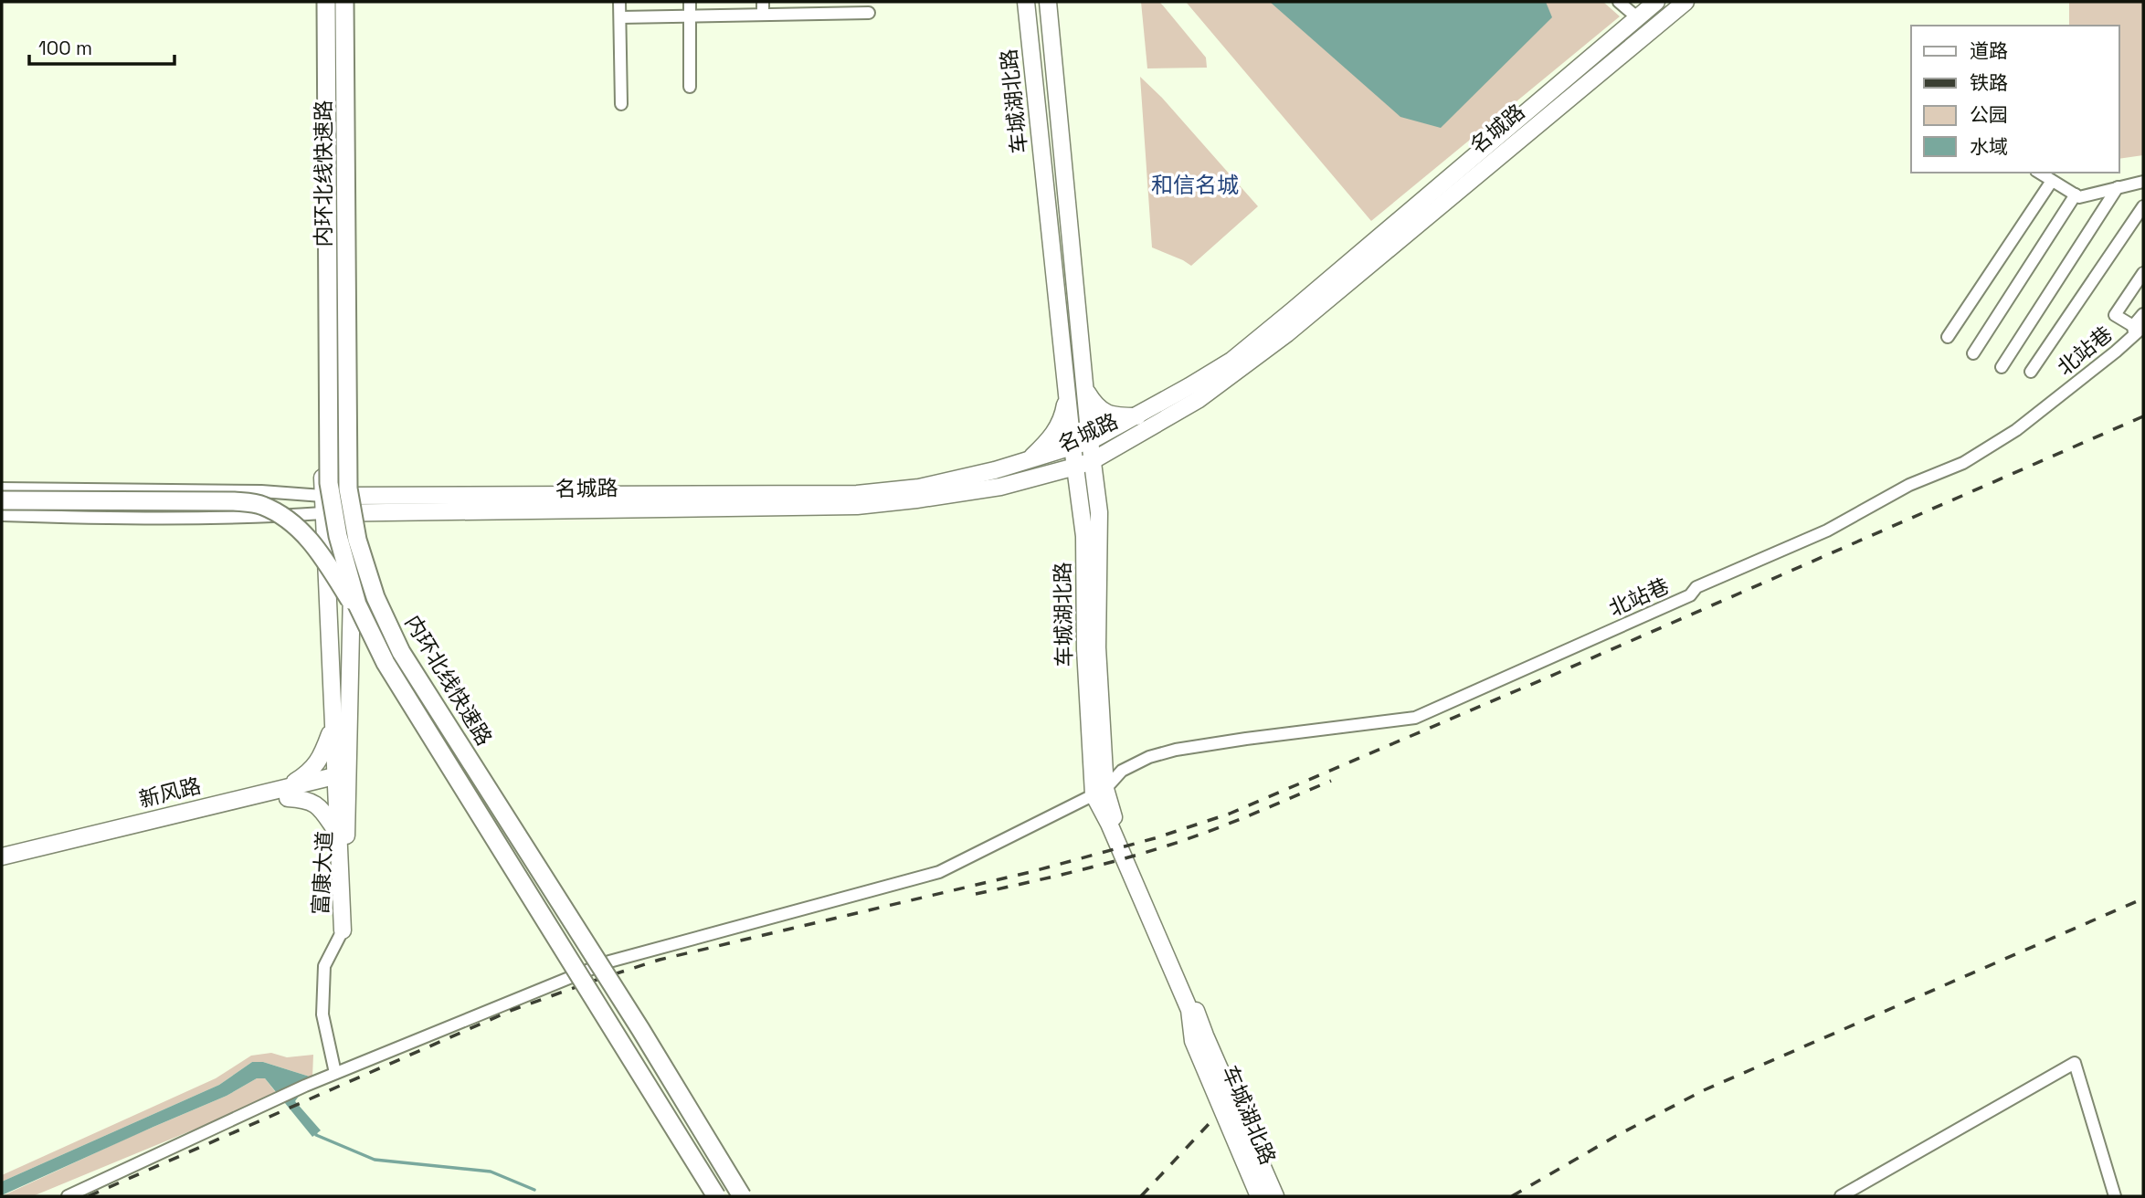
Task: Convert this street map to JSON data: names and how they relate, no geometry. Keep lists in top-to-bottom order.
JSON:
{
  "streets": {
    "highway": ["内环北线快速路"],
    "main road": [
      "车城湖北路",
      "名城路",
      "新风路",
      "富康大道"
    ],
    "street": ["北站巷"]
  },
  "crossings": [
    ["车城湖北路", "名城路"],
    ["车城湖北路", "北站巷"],
    ["名城路", "富康大道"],
    ["新风路", "富康大道"]
  ],
  "districts": ["和信名城"],
  "legend": [
    "道路",
    "铁路",
    "公园",
    "水域"
  ],
  "scale_bar": "100 m"
}
